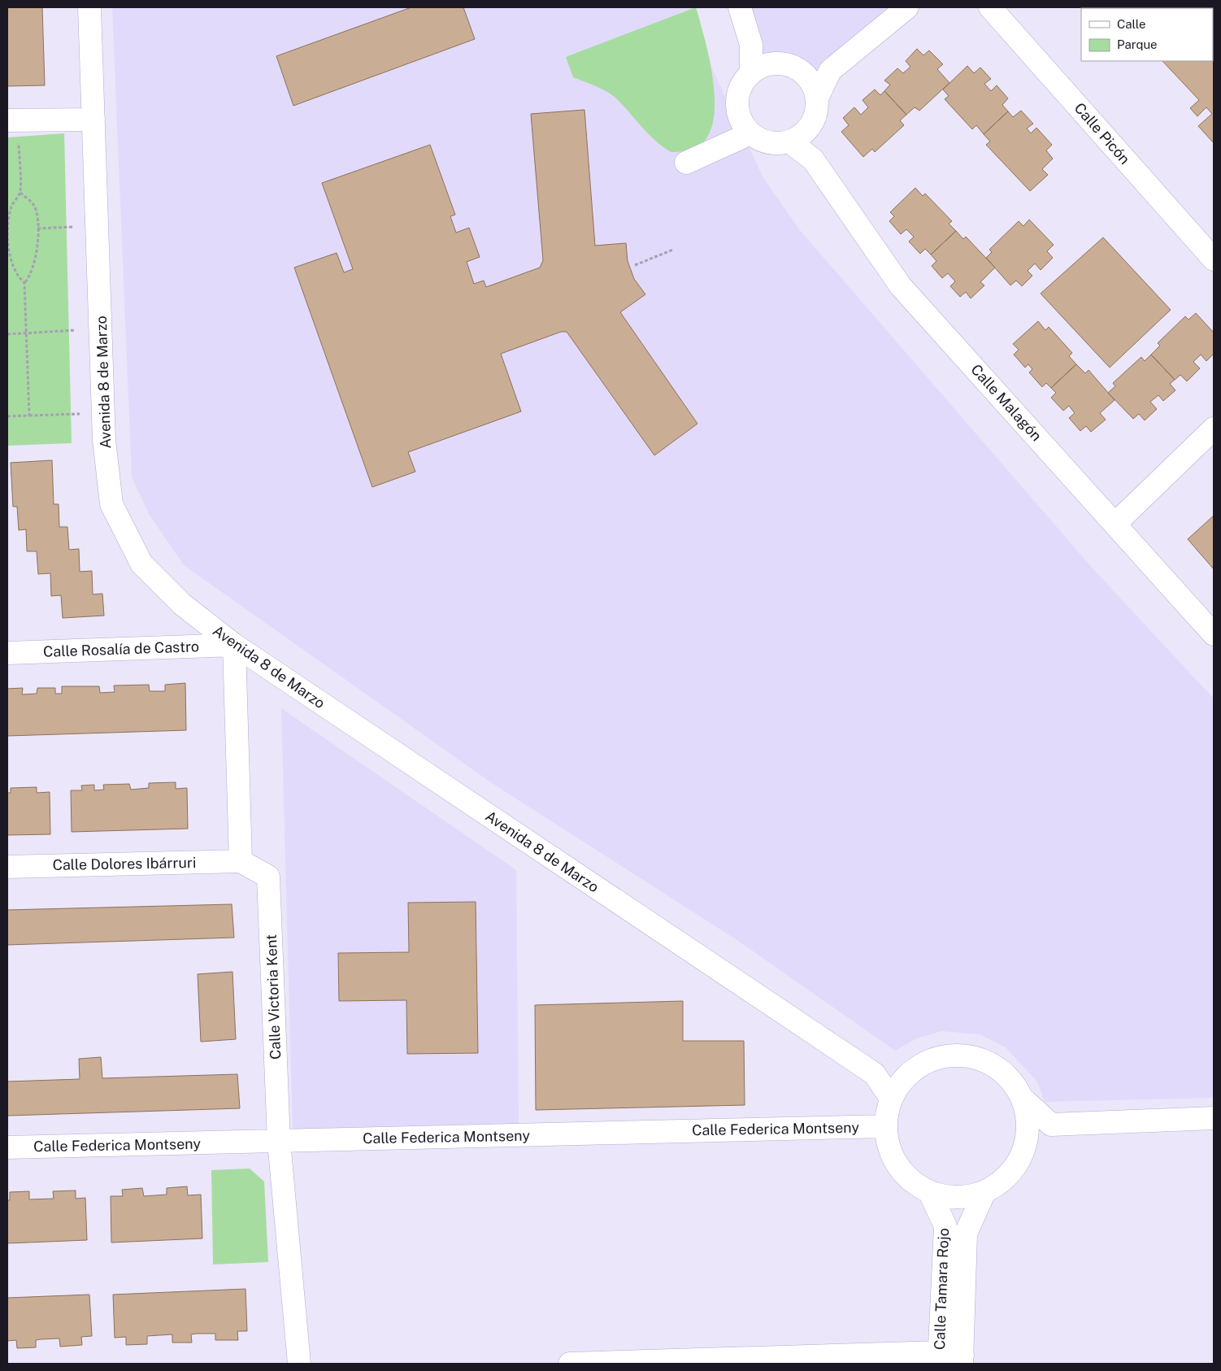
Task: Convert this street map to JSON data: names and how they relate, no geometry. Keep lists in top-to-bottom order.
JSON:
{
  "streets": {
    "street": [
      "Calle Picón",
      "Avenida 8 de Marzo",
      "Calle Malagón",
      "Calle Rosalía de Castro",
      "Calle Dolores Ibárruri",
      "Calle Victoria Kent",
      "Calle Federica Montseny",
      "Calle Tamara Rojo"
    ]
  },
  "crossings": [
    ["Avenida 8 de Marzo", "Calle Rosalía de Castro"],
    ["Avenida 8 de Marzo", "Calle Federica Montseny"],
    ["Avenida 8 de Marzo", "Calle Tamara Rojo"],
    ["Calle Dolores Ibárruri", "Calle Victoria Kent"],
    ["Calle Victoria Kent", "Calle Federica Montseny"],
    ["Calle Federica Montseny", "Calle Tamara Rojo"]
  ],
  "legend": ["Calle", "Parque"]
}
